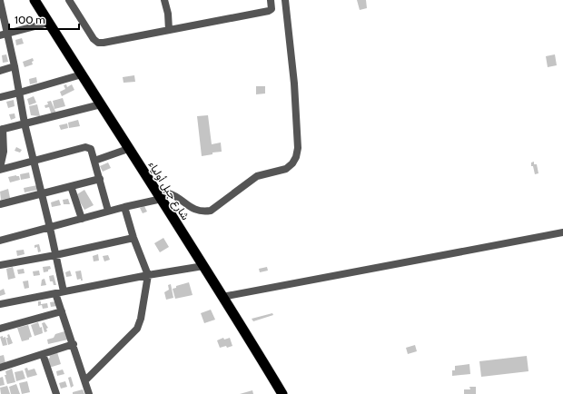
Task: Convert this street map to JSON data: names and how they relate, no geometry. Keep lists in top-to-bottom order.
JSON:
{
  "streets": {
    "highway": ["شارع جبل أولياء"]
  },
  "scale_bar": "100 m"
}
